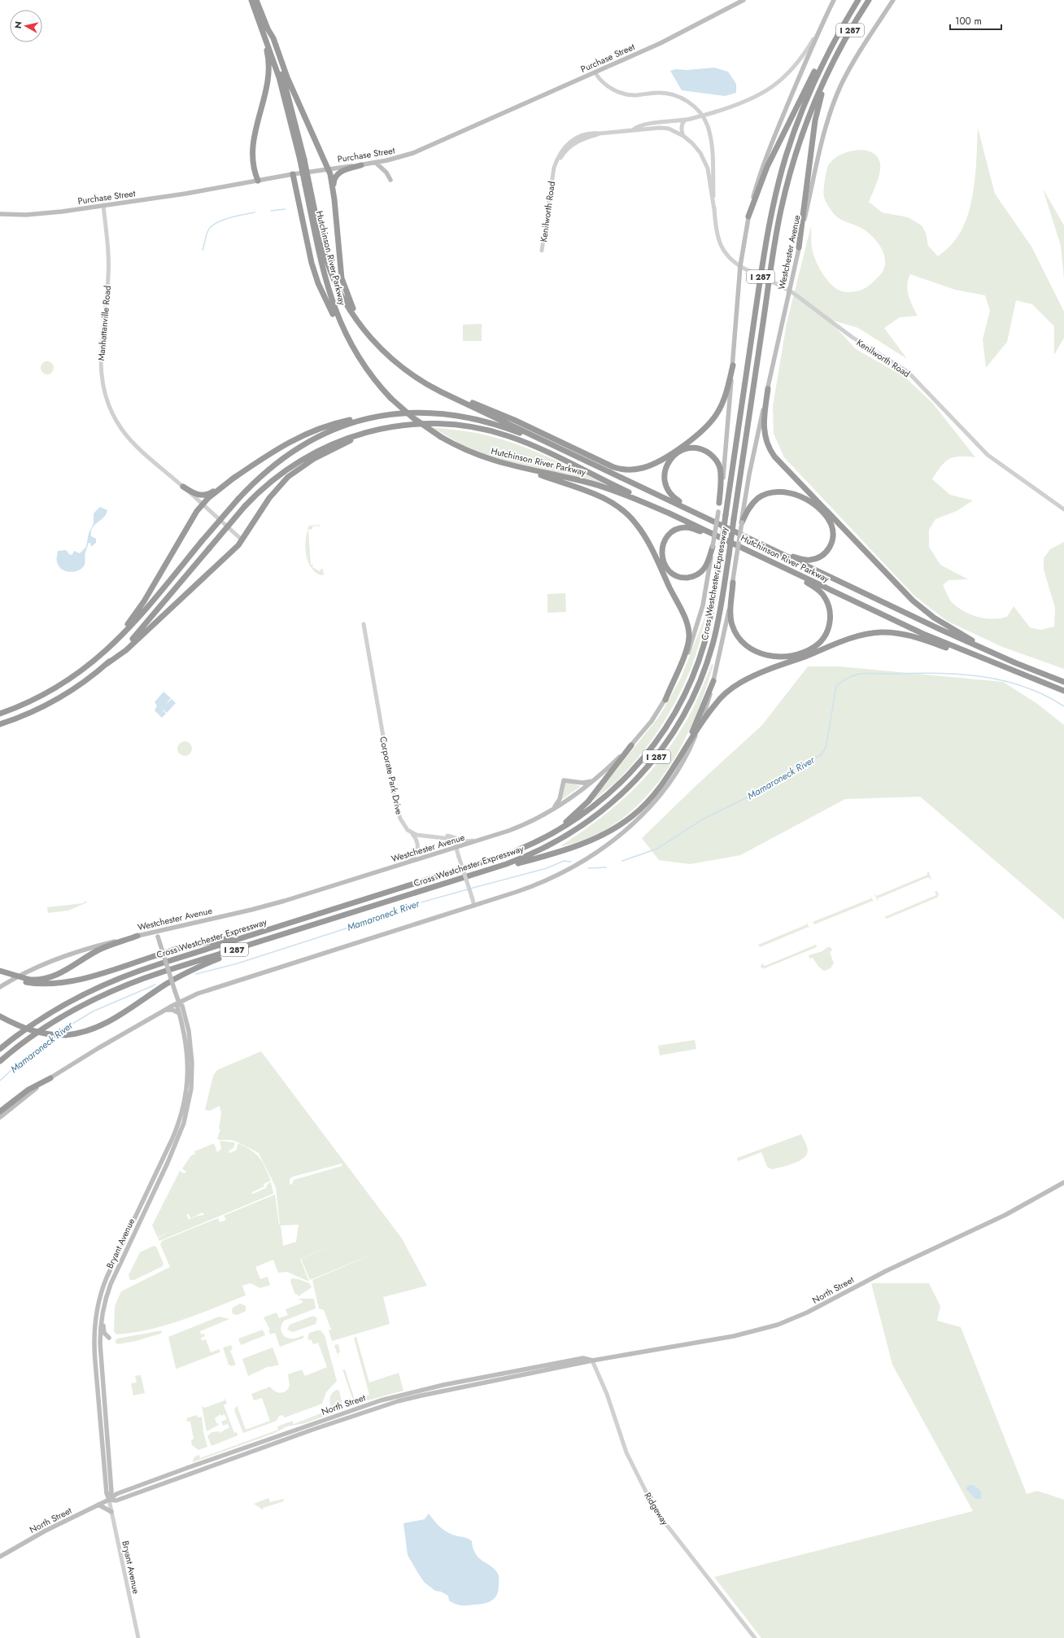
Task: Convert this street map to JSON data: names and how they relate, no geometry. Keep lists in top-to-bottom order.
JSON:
{
  "streets": {
    "highway": ["I 287", "Hutchinson River Parkway", "Cross Westchester Expressway"],
    "main road": [
      "Purchase Street",
      "Westchester Avenue",
      "Bryant Avenue",
      "North Street"
    ],
    "street": [
      "Kenilworth Road",
      "Manhattanville Road",
      "Corporate Park Drive",
      "Ridgeway"
    ]
  },
  "crossings": [
    ["Purchase Street", "Kenilworth Road"],
    ["Purchase Street", "Manhattanville Road"],
    ["Kenilworth Road", "Westchester Avenue"],
    ["Westchester Avenue", "Bryant Avenue"],
    ["Bryant Avenue", "North Street"],
    ["North Street", "Ridgeway"]
  ],
  "water": ["Mamaroneck River"],
  "scale_bar": "100 m",
  "north": "left"
}
